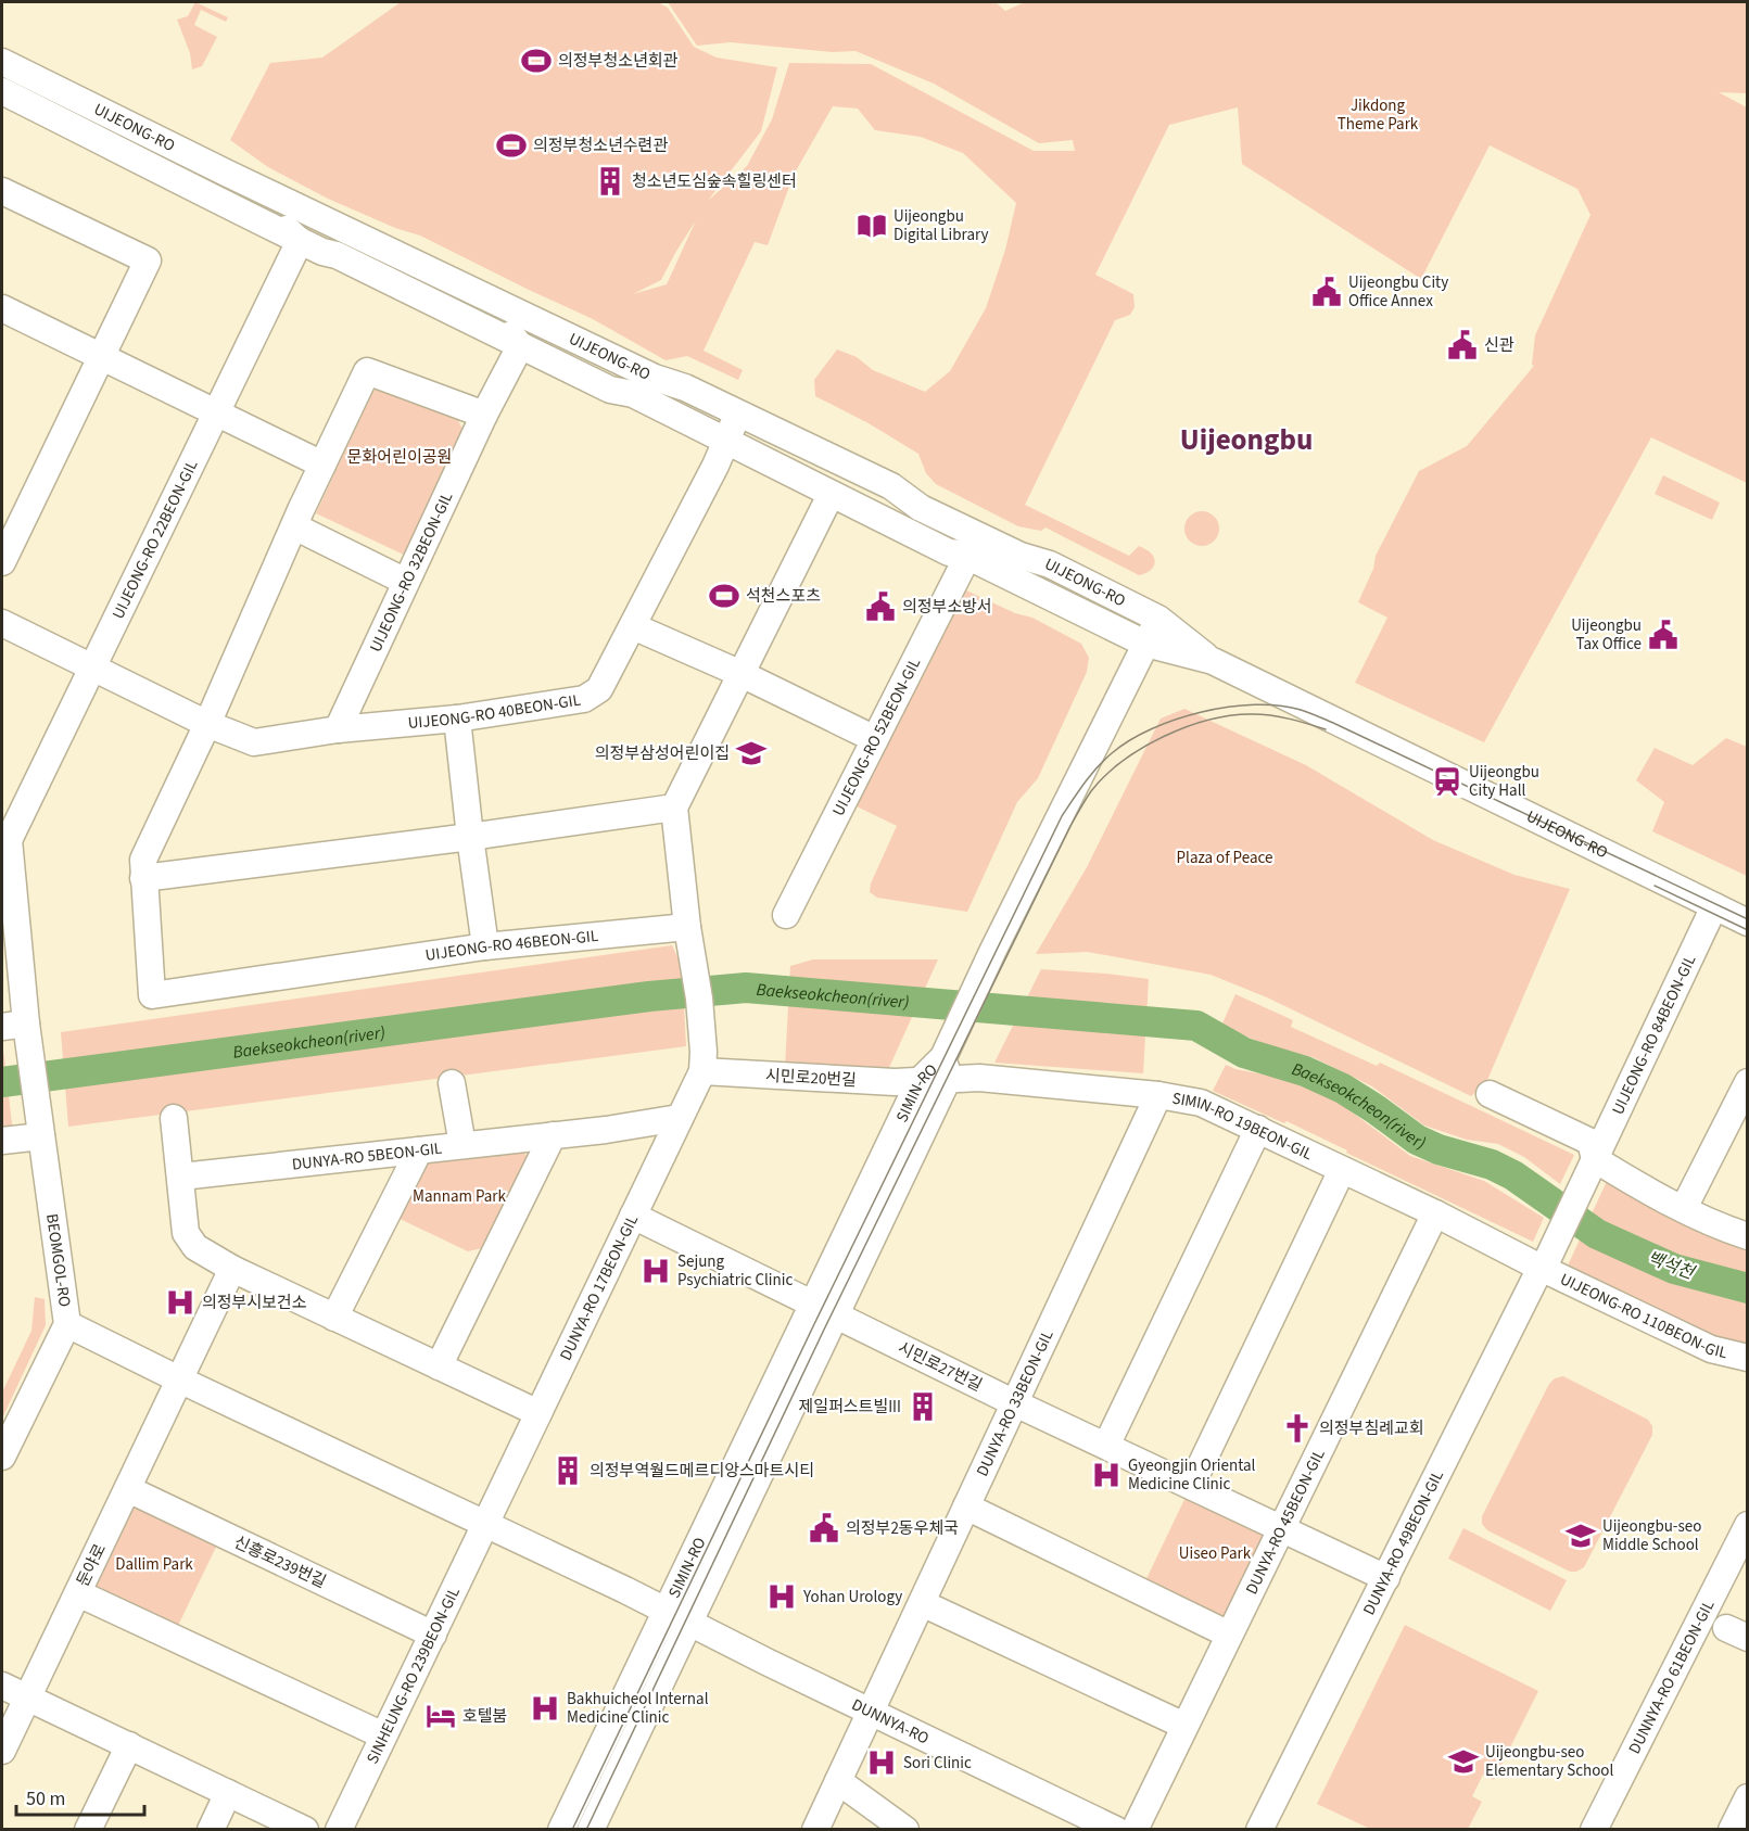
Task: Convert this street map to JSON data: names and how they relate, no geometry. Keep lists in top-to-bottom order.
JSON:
{
  "streets": {
    "street": [
      "UIJEONG-RO",
      "UIJEONG-RO 22BEON-GIL",
      "UIJEONG-RO 32BEON-GIL",
      "UIJEONG-RO 40BEON-GIL",
      "UIJEONG-RO 52BEON-GIL",
      "UIJEONG-RO 46BEON-GIL",
      "UIJEONG-RO 84BEON-GIL",
      "시민로20번길",
      "SIMIN-RO",
      "SIMIN-RO 19BEON-GIL",
      "DUNYA-RO 5BEON-GIL",
      "BEOMGOL-RO",
      "DUNYA-RO 17BEON-GIL",
      "UIJEONG-RO 110BEON-GIL",
      "시민로27번길",
      "DUNYA-RO 33BEON-GIL",
      "DUNYA-RO 45BEON-GIL",
      "DUNYA-RO 49BEON-GIL",
      "신흥로239번길",
      "둔야로",
      "SINHEUNG-RO 239BEON-GIL",
      "DUNNYA-RO 61BEON-GIL",
      "DUNNYA-RO"
    ]
  },
  "crossings": [
    ["UIJEONG-RO", "UIJEONG-RO 22BEON-GIL"],
    ["UIJEONG-RO", "UIJEONG-RO 32BEON-GIL"],
    ["UIJEONG-RO", "UIJEONG-RO 40BEON-GIL"],
    ["UIJEONG-RO", "UIJEONG-RO 52BEON-GIL"],
    ["UIJEONG-RO", "UIJEONG-RO 84BEON-GIL"],
    ["UIJEONG-RO", "SIMIN-RO"],
    ["UIJEONG-RO 22BEON-GIL", "UIJEONG-RO 40BEON-GIL"],
    ["UIJEONG-RO 22BEON-GIL", "BEOMGOL-RO"],
    ["UIJEONG-RO 32BEON-GIL", "UIJEONG-RO 40BEON-GIL"],
    ["UIJEONG-RO 32BEON-GIL", "UIJEONG-RO 46BEON-GIL"],
    ["UIJEONG-RO 40BEON-GIL", "UIJEONG-RO 46BEON-GIL"],
    ["UIJEONG-RO 84BEON-GIL", "SIMIN-RO 19BEON-GIL"],
    ["UIJEONG-RO 84BEON-GIL", "UIJEONG-RO 110BEON-GIL"],
    ["UIJEONG-RO 84BEON-GIL", "DUNYA-RO 49BEON-GIL"],
    ["시민로20번길", "SIMIN-RO"],
    ["시민로20번길", "SIMIN-RO 19BEON-GIL"],
    ["시민로20번길", "DUNYA-RO 17BEON-GIL"],
    ["SIMIN-RO", "SIMIN-RO 19BEON-GIL"],
    ["SIMIN-RO", "시민로27번길"],
    ["SIMIN-RO", "DUNNYA-RO"],
    ["SIMIN-RO 19BEON-GIL", "UIJEONG-RO 110BEON-GIL"],
    ["SIMIN-RO 19BEON-GIL", "DUNYA-RO 33BEON-GIL"],
    ["SIMIN-RO 19BEON-GIL", "DUNYA-RO 45BEON-GIL"],
    ["SIMIN-RO 19BEON-GIL", "DUNYA-RO 49BEON-GIL"],
    ["DUNYA-RO 5BEON-GIL", "DUNYA-RO 17BEON-GIL"],
    ["BEOMGOL-RO", "DUNNYA-RO"],
    ["DUNYA-RO 17BEON-GIL", "시민로27번길"],
    ["DUNYA-RO 17BEON-GIL", "SINHEUNG-RO 239BEON-GIL"],
    ["DUNYA-RO 17BEON-GIL", "DUNNYA-RO"],
    ["UIJEONG-RO 110BEON-GIL", "DUNYA-RO 49BEON-GIL"],
    ["시민로27번길", "DUNYA-RO 33BEON-GIL"],
    ["시민로27번길", "DUNYA-RO 45BEON-GIL"],
    ["시민로27번길", "DUNYA-RO 49BEON-GIL"],
    ["DUNYA-RO 33BEON-GIL", "DUNNYA-RO"],
    ["신흥로239번길", "둔야로"],
    ["신흥로239번길", "SINHEUNG-RO 239BEON-GIL"],
    ["둔야로", "DUNNYA-RO"],
    ["SINHEUNG-RO 239BEON-GIL", "DUNNYA-RO"]
  ],
  "districts": ["Uijeongbu"],
  "water": ["Baekseokcheon(river)", "백석천"],
  "parks": [
    "Jikdong Theme Park",
    "문화어린이공원",
    "Plaza of Peace",
    "Mannam Park",
    "Uiseo Park",
    "Dallim Park"
  ],
  "places": {
    "sports": ["의정부청소년회관", "의정부청소년수련관", "석천스포츠"],
    "building": ["청소년도심숲속힐링센터", "제일퍼스트빌III", "의정부역월드메르디앙스마트시티"],
    "library": ["Uijeongbu Digital Library"],
    "public building": [
      "Uijeongbu City Office Annex",
      "신관",
      "의정부소방서",
      "Uijeongbu Tax Office",
      "의정부2동우체국"
    ],
    "school or university": ["의정부삼성어린이집", "Uijeongbu-seo Middle School", "Uijeongbu-seo Elementary School"],
    "station": ["Uijeongbu City Hall"],
    "hospital": [
      "Sejung Psychiatric Clinic",
      "의정부시보건소",
      "Gyeongjin Oriental Medicine Clinic",
      "Yohan Urology",
      "Bakhuicheol Internal Medicine Clinic",
      "Sori Clinic"
    ],
    "church": ["의정부침례교회"],
    "hotel": ["호텔붐"]
  },
  "scale_bar": "50 m"
}
